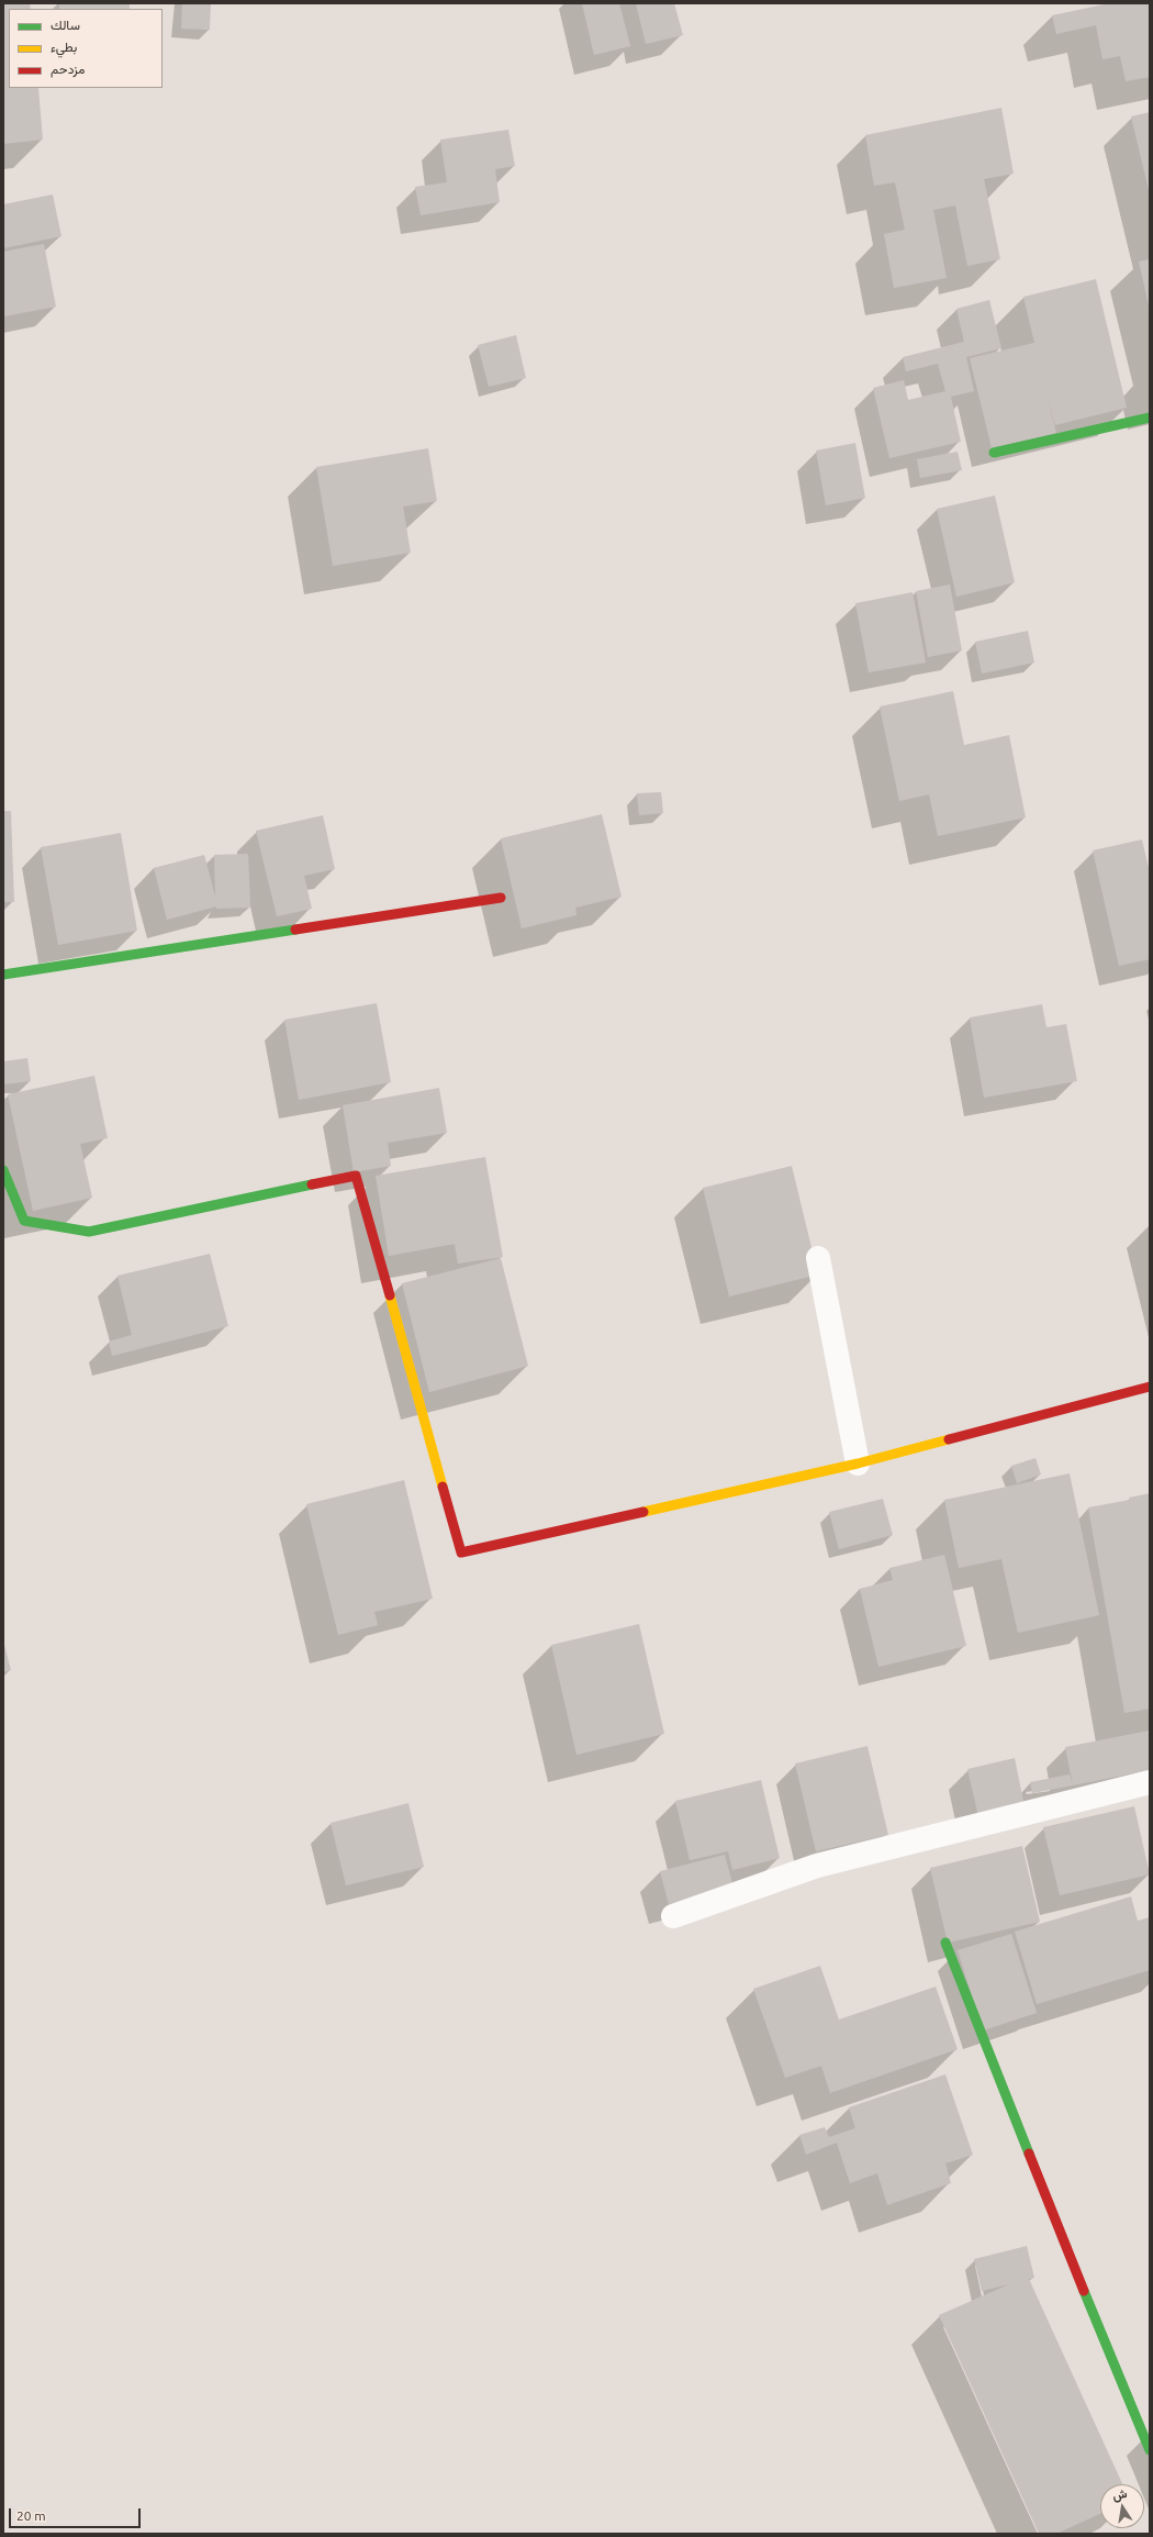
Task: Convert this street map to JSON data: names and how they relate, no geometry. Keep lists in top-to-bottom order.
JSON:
{
  "legend": ["سالك", "بطيء", "مزدحم"],
  "scale_bar": "20 m",
  "north": "top"
}
